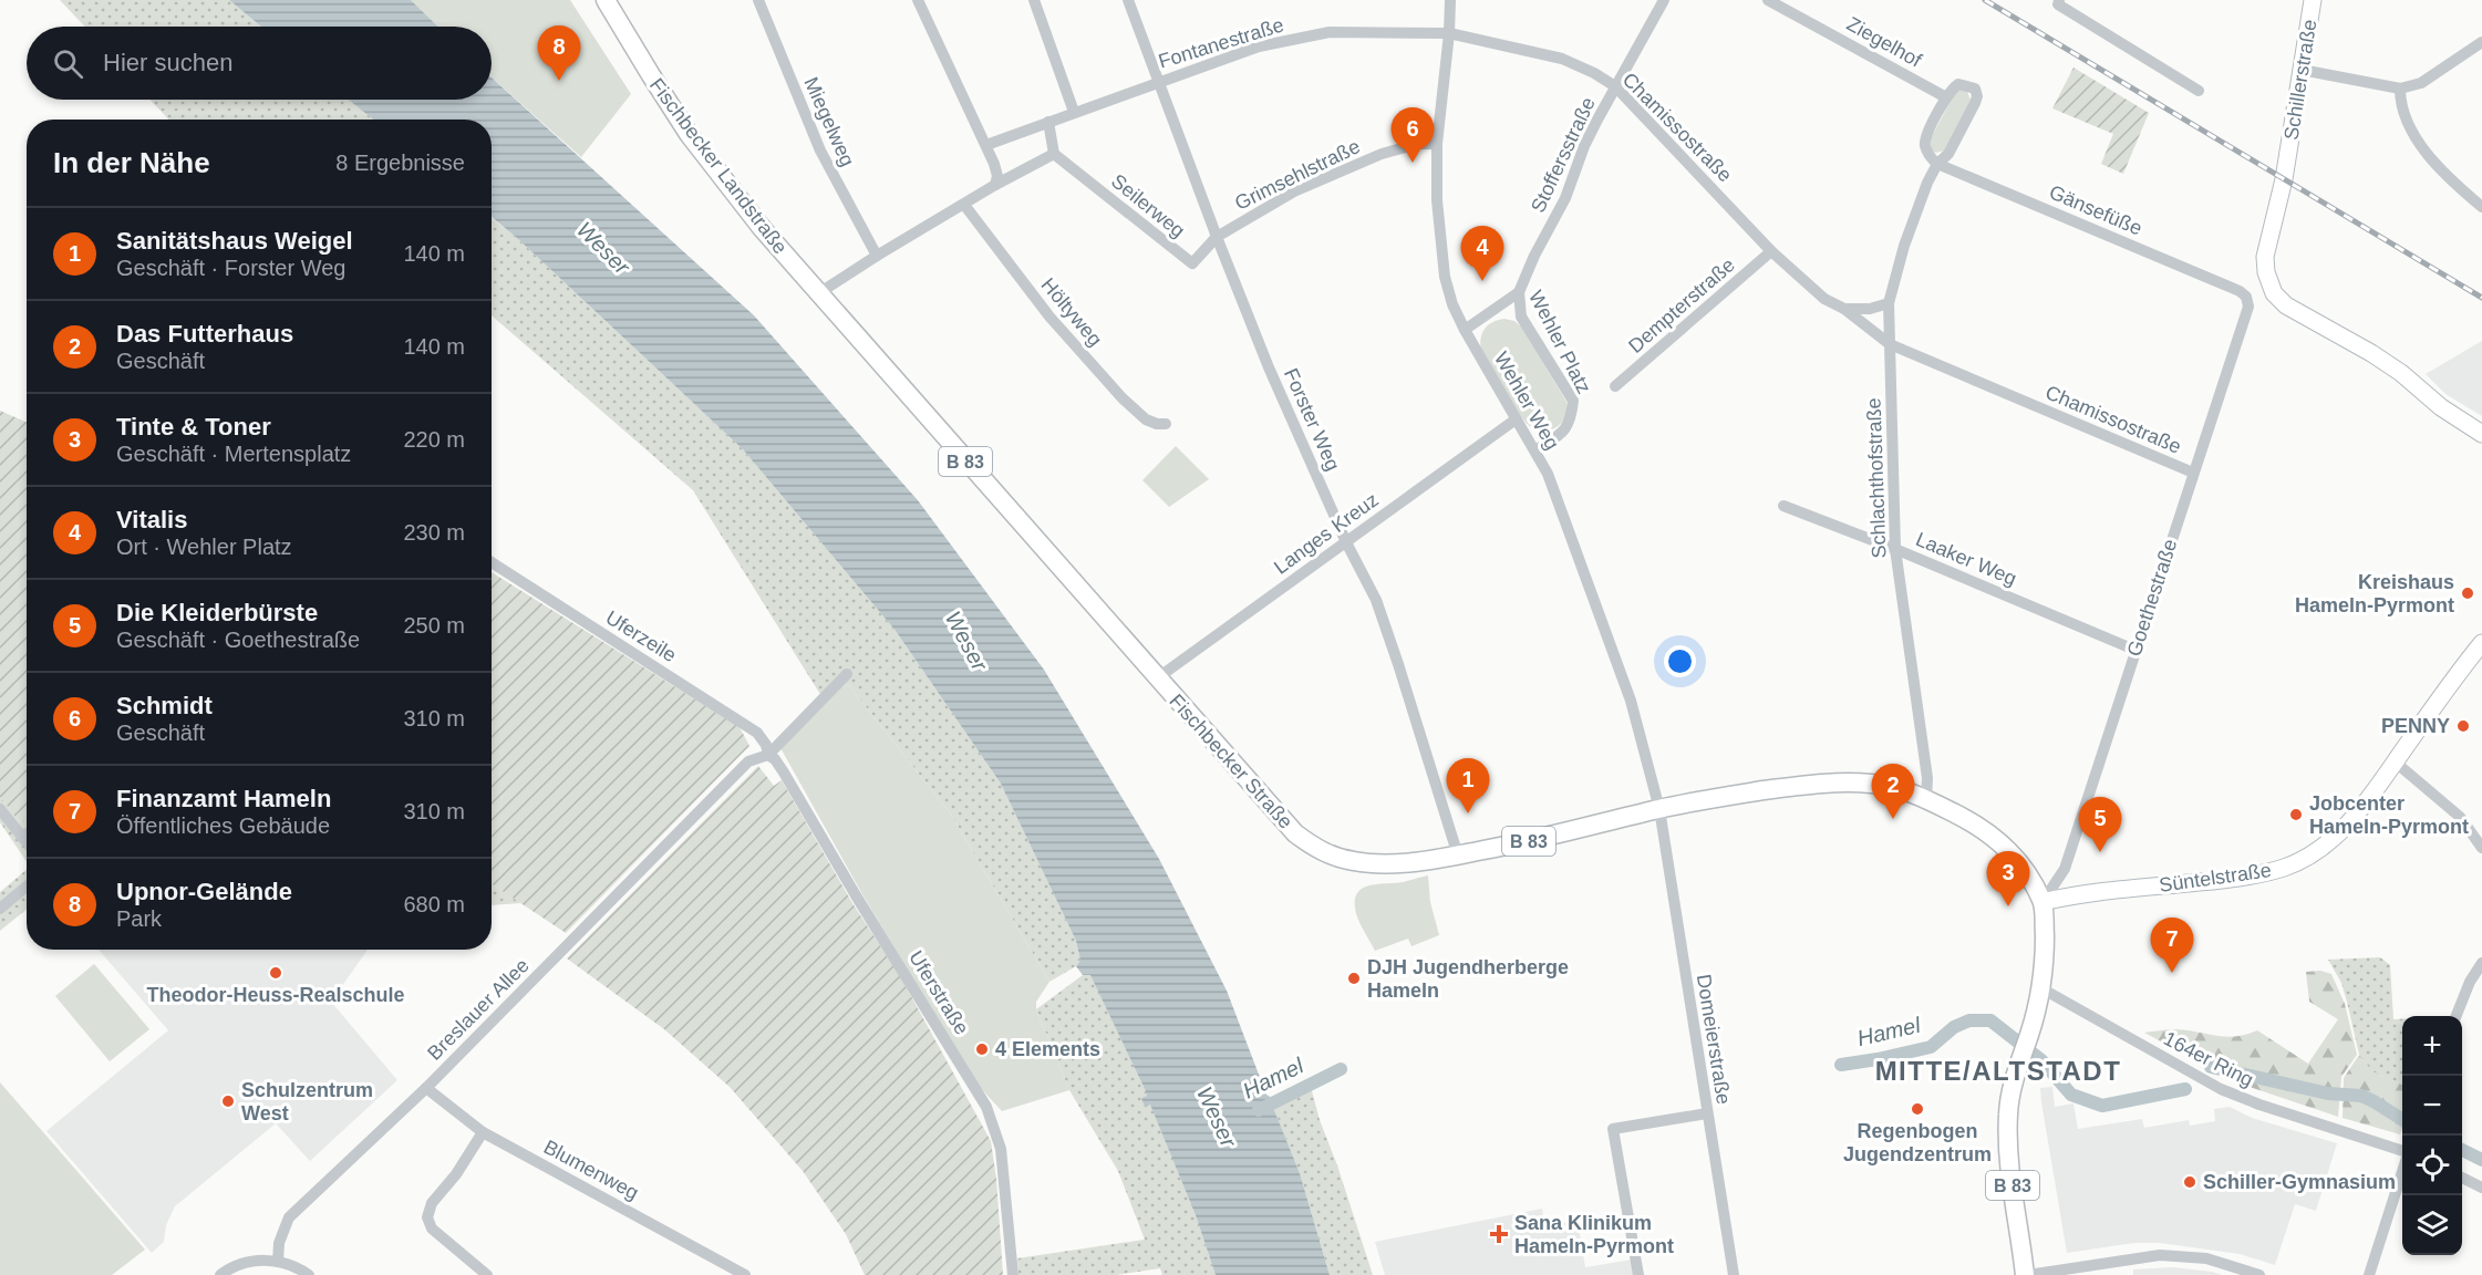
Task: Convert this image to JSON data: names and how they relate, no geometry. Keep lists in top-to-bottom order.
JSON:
{
  "streets": {
    "main road": [
      "Schillerstraße",
      "Fischbecker Landstraße",
      "B 83",
      "Fischbecker Straße",
      "Süntelstraße"
    ],
    "street": [
      "Ziegelhof",
      "Fontanestraße",
      "Miegelweg",
      "Chamissostraße",
      "Stoffersstraße",
      "Grimsehlstraße",
      "Seilerweg",
      "Gänsefüße",
      "Dempterstraße",
      "Höltyweg",
      "Wehler Platz",
      "Wehler Weg",
      "Forster Weg",
      "Schlachthofstraße",
      "Langes Kreuz",
      "Laaker Weg",
      "Goethestraße",
      "Uferzeile",
      "Uferstraße",
      "Breslauer Allee",
      "Domeierstraße",
      "164er Ring",
      "Blumenweg"
    ]
  },
  "crossings": [
    ["Fontanestraße", "Chamissostraße"],
    ["Fontanestraße", "Wehler Weg"],
    ["Fontanestraße", "Forster Weg"],
    ["Chamissostraße", "Stoffersstraße"],
    ["Chamissostraße", "Dempterstraße"],
    ["Chamissostraße", "Wehler Weg"],
    ["Chamissostraße", "Schlachthofstraße"],
    ["Chamissostraße", "Goethestraße"],
    ["Stoffersstraße", "Wehler Platz"],
    ["Fischbecker Landstraße", "Fischbecker Straße"],
    ["Grimsehlstraße", "Seilerweg"],
    ["Grimsehlstraße", "Wehler Weg"],
    ["Grimsehlstraße", "Forster Weg"],
    ["Seilerweg", "Forster Weg"],
    ["Gänsefüße", "Schlachthofstraße"],
    ["Gänsefüße", "Goethestraße"],
    ["Wehler Platz", "Wehler Weg"],
    ["Wehler Weg", "Langes Kreuz"],
    ["Wehler Weg", "Fischbecker Straße"],
    ["Wehler Weg", "Domeierstraße"],
    ["Forster Weg", "Langes Kreuz"],
    ["Forster Weg", "Fischbecker Straße"],
    ["B 83", "Schlachthofstraße"],
    ["B 83", "Goethestraße"],
    ["B 83", "Fischbecker Straße"],
    ["B 83", "Süntelstraße"],
    ["B 83", "164er Ring"],
    ["Schlachthofstraße", "Laaker Weg"],
    ["Schlachthofstraße", "Fischbecker Straße"],
    ["Langes Kreuz", "Fischbecker Straße"],
    ["Laaker Weg", "Goethestraße"],
    ["Goethestraße", "Süntelstraße"],
    ["Uferzeile", "Uferstraße"],
    ["Uferzeile", "Breslauer Allee"],
    ["Fischbecker Straße", "Domeierstraße"],
    ["Uferstraße", "Breslauer Allee"],
    ["Breslauer Allee", "Blumenweg"]
  ],
  "districts": ["MITTE/ALTSTADT"],
  "water": ["Weser", "Hamel"],
  "places": {
    "other": [
      "Kreishaus Hameln-Pyrmont",
      "PENNY",
      "Jobcenter Hameln-Pyrmont",
      "Theodor-Heuss-Realschule",
      "DJH Jugendherberge Hameln",
      "4 Elements",
      "Schulzentrum West",
      "Regenbogen Jugendzentrum",
      "Schiller-Gymnasium"
    ],
    "health": ["Sana Klinikum Hameln-Pyrmont"]
  },
  "page": {
    "pins": [
      "8",
      "6",
      "4",
      "1",
      "2",
      "5",
      "3",
      "7"
    ],
    "search": "Hier suchen",
    "heading": ["In der Nähe", "8 Ergebnisse"],
    "list": [
      {
        "mark": "1",
        "name": "Sanitätshaus Weigel",
        "note": "Geschäft · Forster Weg",
        "value": "140 m"
      },
      {
        "mark": "2",
        "name": "Das Futterhaus",
        "note": "Geschäft",
        "value": "140 m"
      },
      {
        "mark": "3",
        "name": "Tinte & Toner",
        "note": "Geschäft · Mertensplatz",
        "value": "220 m"
      },
      {
        "mark": "4",
        "name": "Vitalis",
        "note": "Ort · Wehler Platz",
        "value": "230 m"
      },
      {
        "mark": "5",
        "name": "Die Kleiderbürste",
        "note": "Geschäft · Goethestraße",
        "value": "250 m"
      },
      {
        "mark": "6",
        "name": "Schmidt",
        "note": "Geschäft",
        "value": "310 m"
      },
      {
        "mark": "7",
        "name": "Finanzamt Hameln",
        "note": "Öffentliches Gebäude",
        "value": "310 m"
      },
      {
        "mark": "8",
        "name": "Upnor-Gelände",
        "note": "Park",
        "value": "680 m"
      }
    ],
    "map_buttons": ["+", "−"]
  }
}
